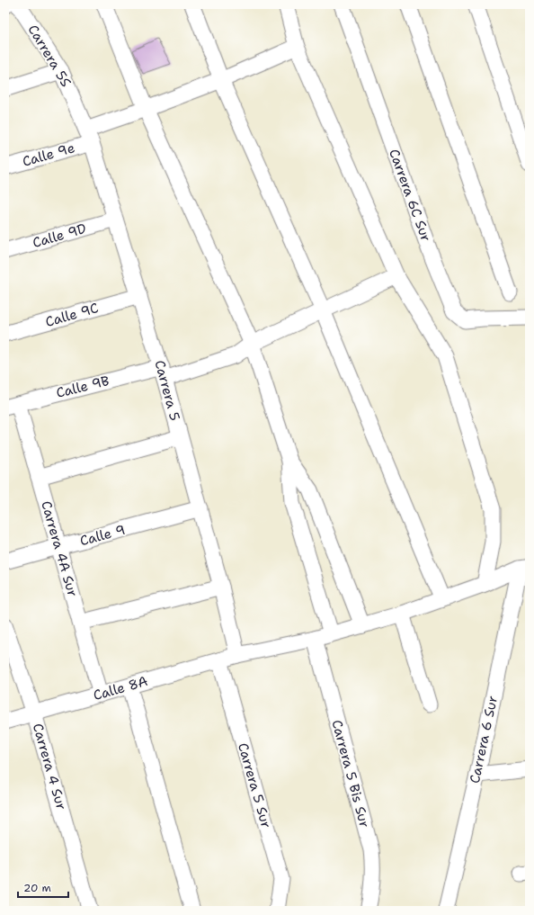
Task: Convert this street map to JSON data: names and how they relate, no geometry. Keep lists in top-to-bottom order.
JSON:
{
  "streets": {
    "street": [
      "Carrera 5S",
      "Calle 9e",
      "Carrera 6C Sur",
      "Calle 9D",
      "Calle 9C",
      "Calle 9B",
      "Carrera 5",
      "Calle 9",
      "Carrera 4A Sur",
      "Calle 8A",
      "Carrera 6 Sur",
      "Carrera 4 Sur",
      "Carrera 5 Bis Sur",
      "Carrera 5 Sur"
    ]
  },
  "crossings": [
    ["Carrera 5S", "Calle 9e"],
    ["Carrera 5S", "Carrera 5"],
    ["Calle 9e", "Carrera 5"],
    ["Calle 9D", "Carrera 5"],
    ["Calle 9C", "Carrera 5"],
    ["Calle 9B", "Carrera 5"],
    ["Calle 9B", "Carrera 4A Sur"],
    ["Carrera 5", "Calle 9"],
    ["Carrera 5", "Calle 8A"],
    ["Calle 9", "Carrera 4A Sur"],
    ["Carrera 4A Sur", "Calle 8A"],
    ["Calle 8A", "Carrera 6 Sur"],
    ["Calle 8A", "Carrera 4 Sur"],
    ["Calle 8A", "Carrera 5 Bis Sur"],
    ["Calle 8A", "Carrera 5 Sur"]
  ],
  "scale_bar": "20 m"
}
